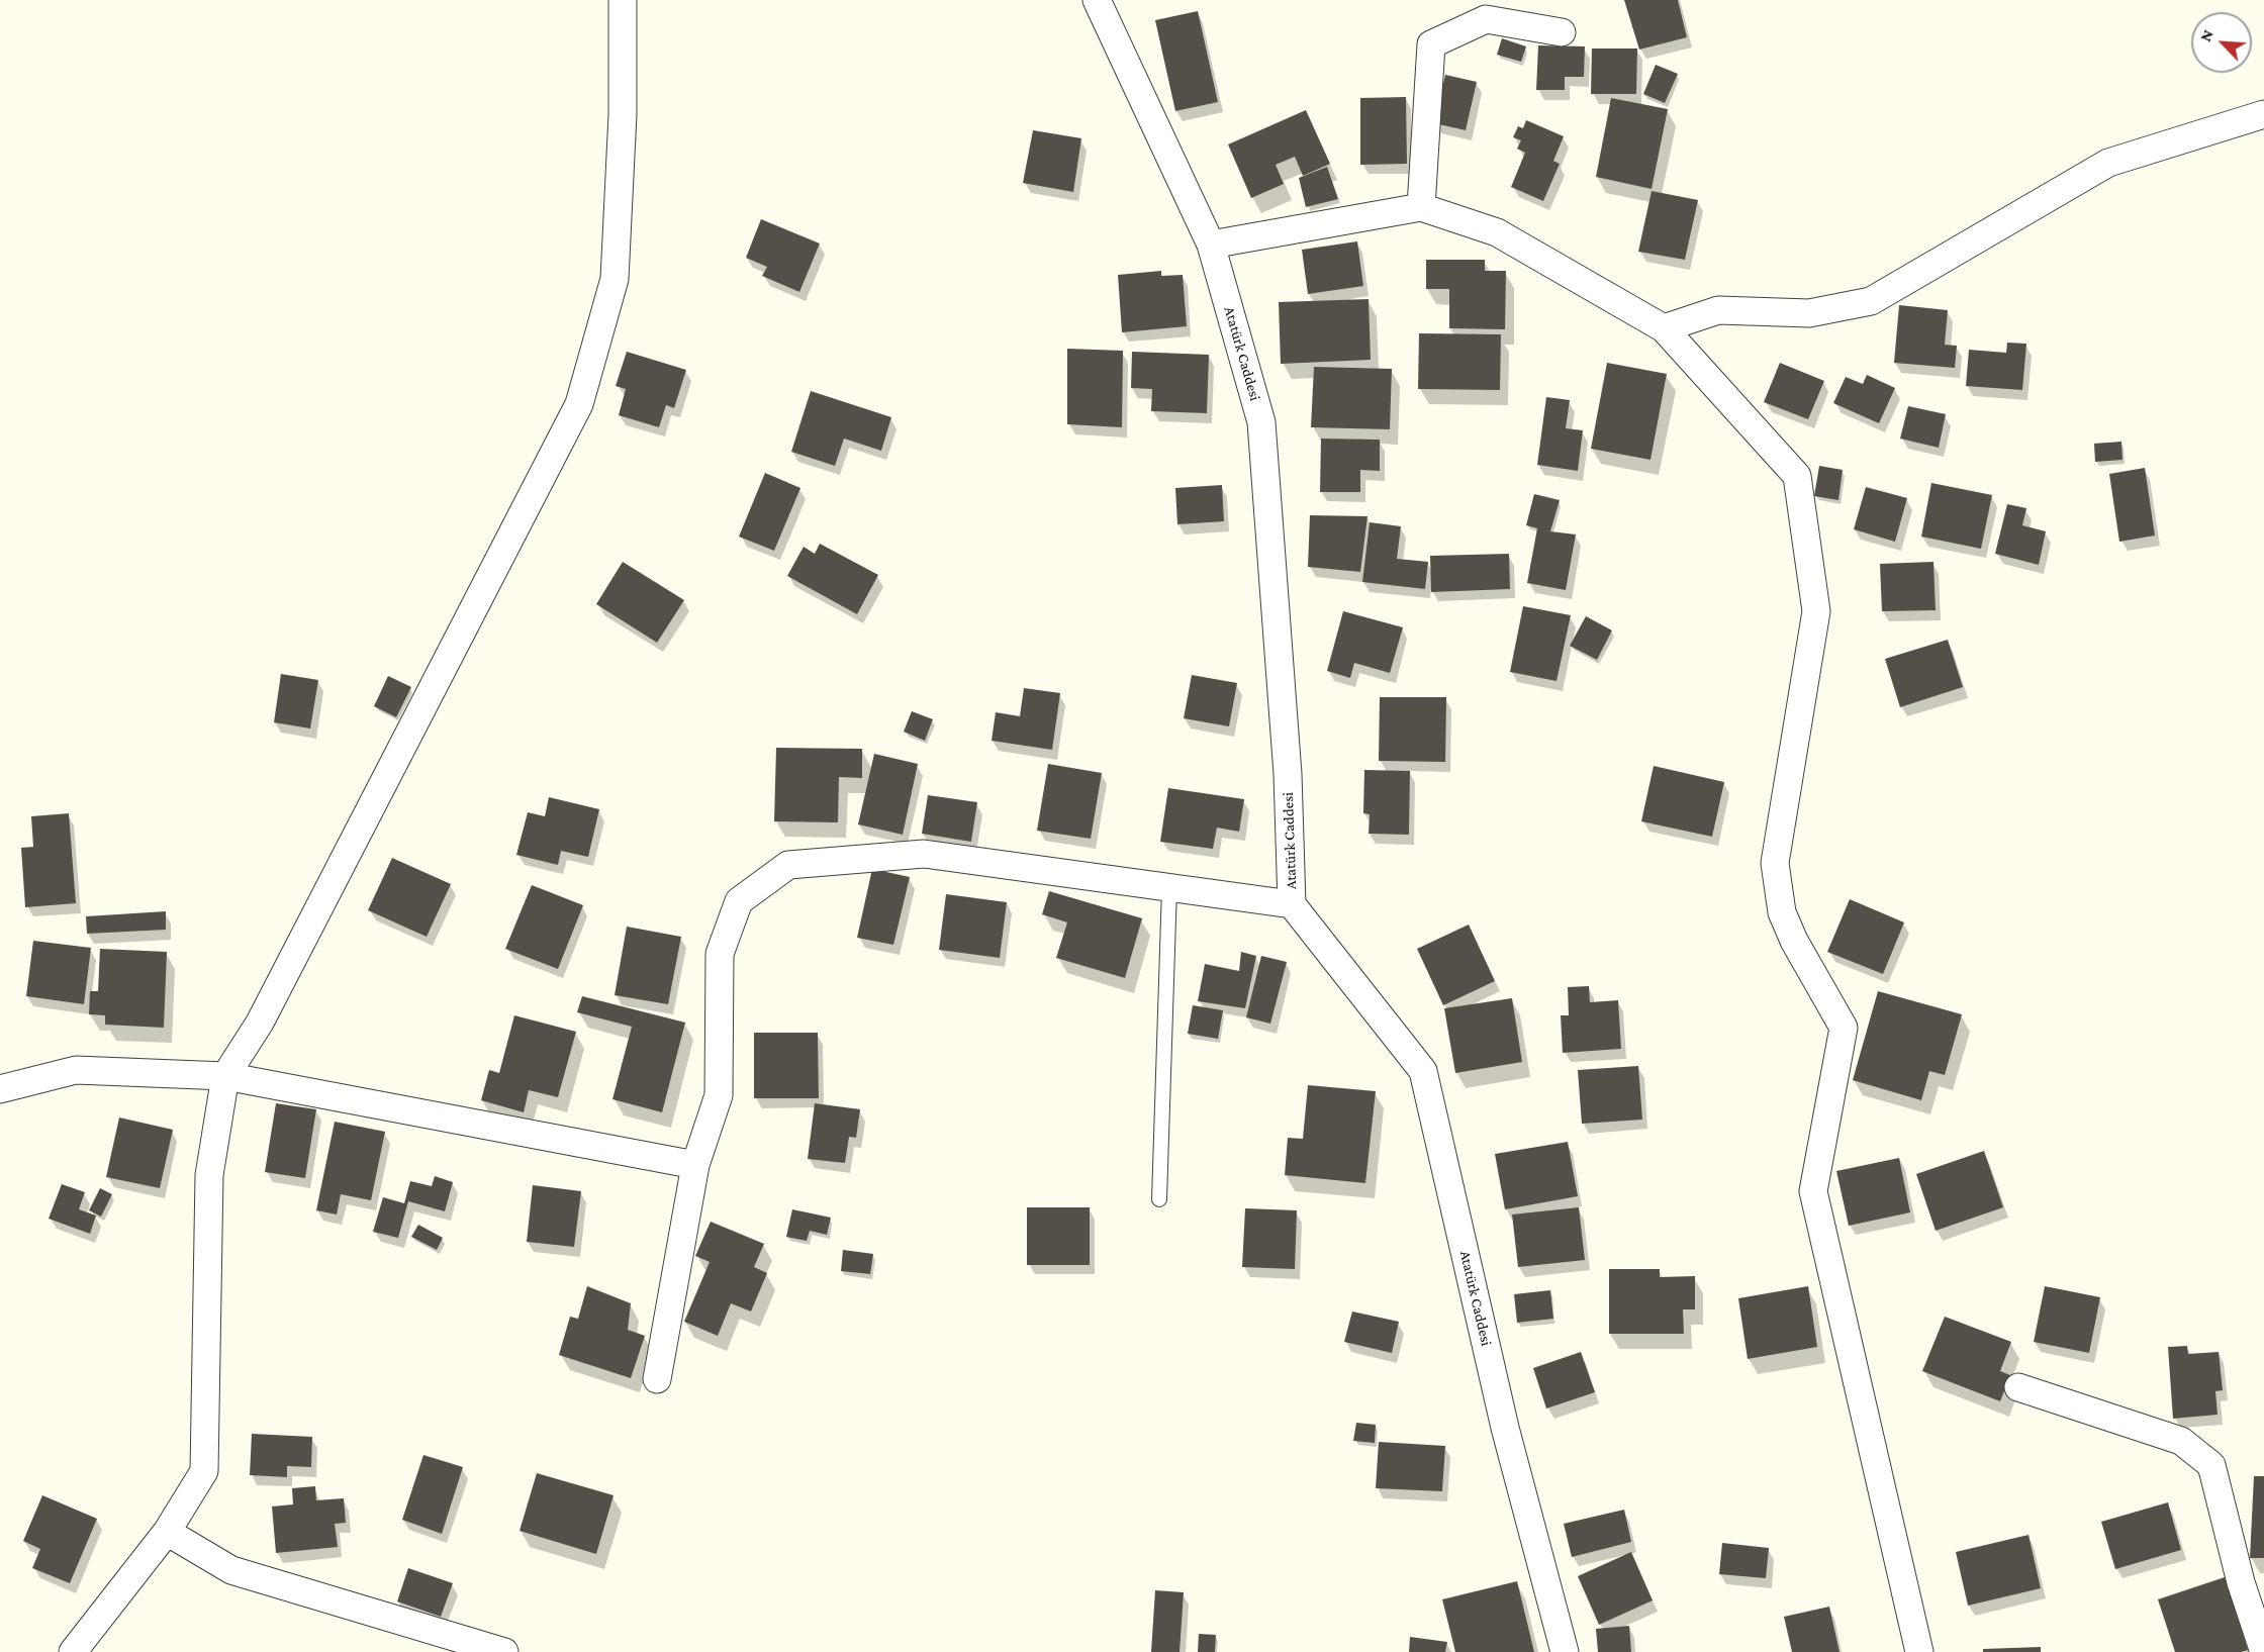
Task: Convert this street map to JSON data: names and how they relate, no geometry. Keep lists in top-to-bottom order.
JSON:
{
  "streets": {
    "street": ["Atatürk Caddesi"]
  },
  "north": "top left"
}
